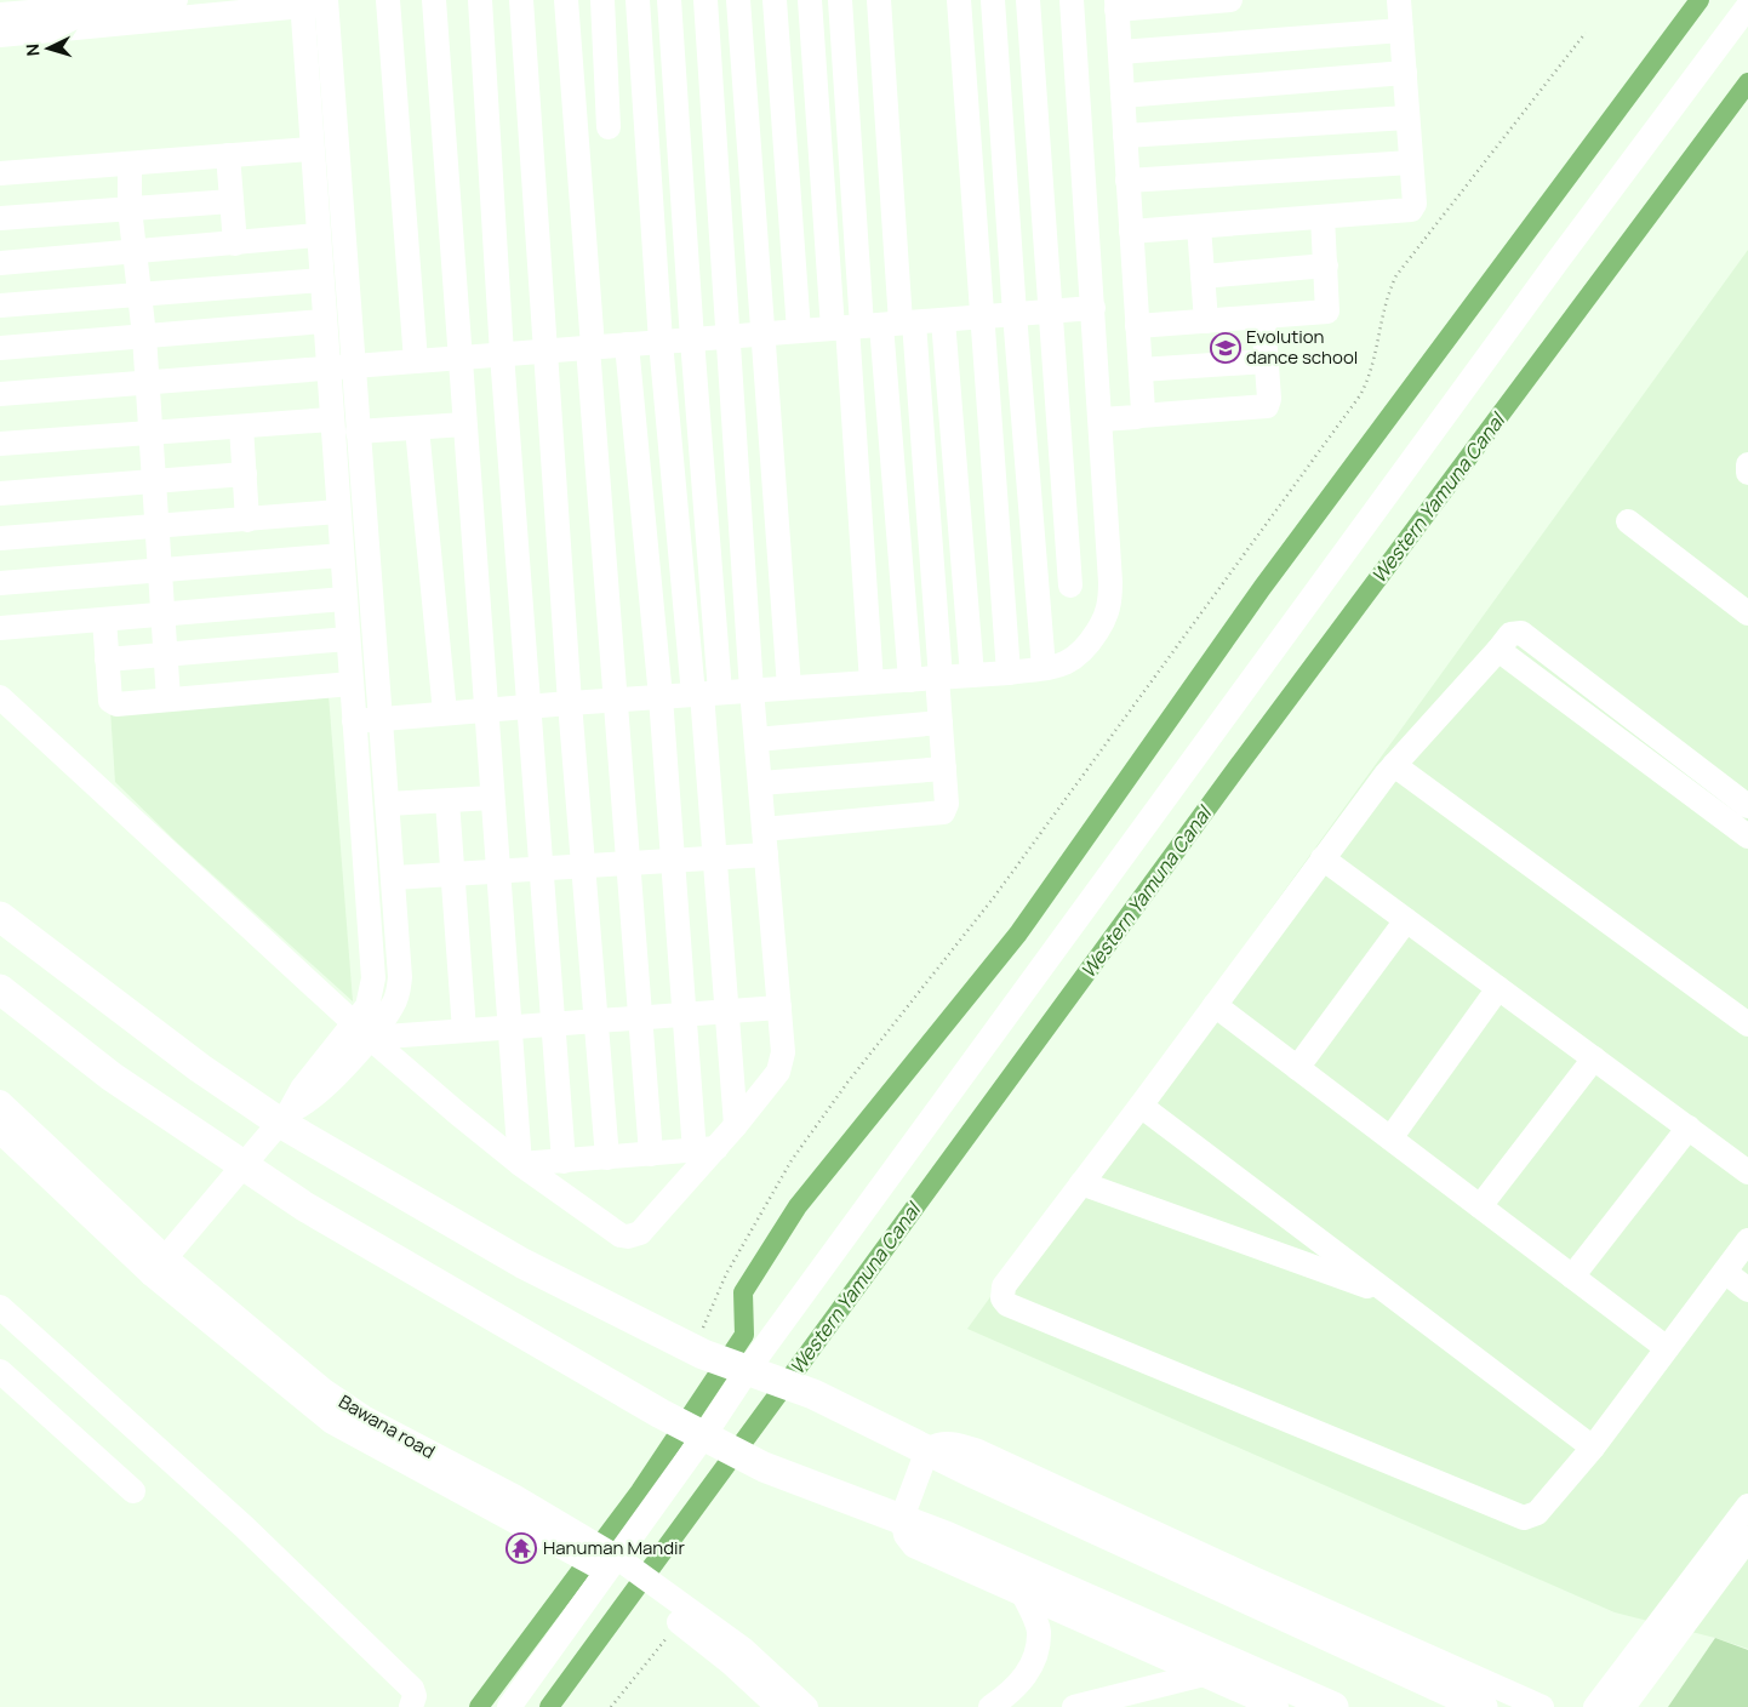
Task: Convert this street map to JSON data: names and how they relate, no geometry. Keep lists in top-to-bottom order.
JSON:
{
  "streets": {
    "street": ["Bawana road"]
  },
  "water": ["Western Yamuna Canal"],
  "places": {
    "school or university": ["Evolution dance school"],
    "temple": ["Hanuman Mandir"]
  },
  "north": "left"
}
